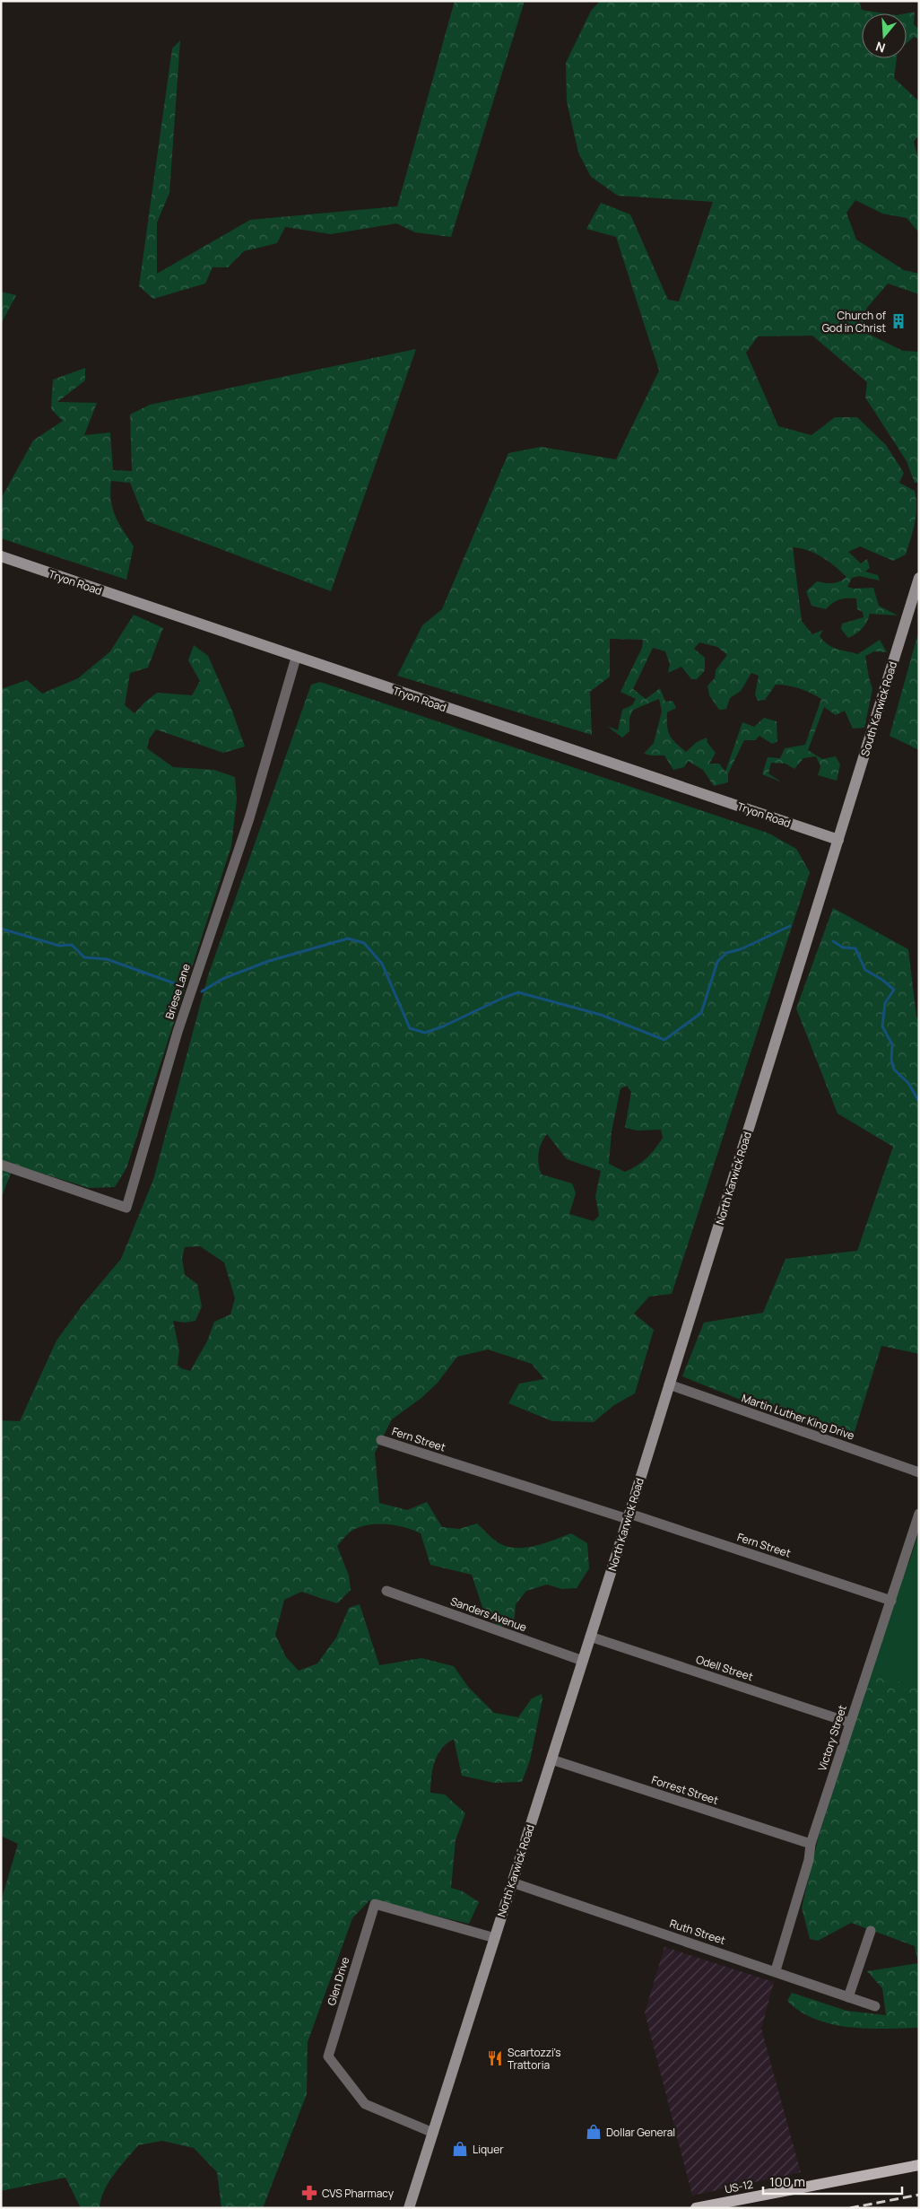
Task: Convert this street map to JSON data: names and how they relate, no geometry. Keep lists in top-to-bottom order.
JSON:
{
  "streets": {
    "main road": ["US-12"],
    "street": [
      "Tryon Road",
      "South Karwick Road",
      "Briese Lane",
      "North Karwick Road",
      "Martin Luther King Drive",
      "Fern Street",
      "Sanders Avenue",
      "Odell Street",
      "Victory Street",
      "Forrest Street",
      "Ruth Street",
      "Glen Drive"
    ]
  },
  "crossings": [
    ["Tryon Road", "South Karwick Road"],
    ["Tryon Road", "Briese Lane"],
    ["Tryon Road", "North Karwick Road"],
    ["South Karwick Road", "North Karwick Road"],
    ["North Karwick Road", "Martin Luther King Drive"],
    ["North Karwick Road", "Fern Street"],
    ["North Karwick Road", "Sanders Avenue"],
    ["North Karwick Road", "Odell Street"],
    ["North Karwick Road", "Forrest Street"],
    ["North Karwick Road", "Ruth Street"],
    ["North Karwick Road", "Glen Drive"],
    ["Fern Street", "Victory Street"],
    ["Odell Street", "Victory Street"],
    ["Victory Street", "Forrest Street"],
    ["Victory Street", "Ruth Street"]
  ],
  "places": {
    "building": ["Church of God in Christ"],
    "restaurant": ["Scartozzi's Trattoria"],
    "shop": ["Dollar General", "Liquer"],
    "pharmacy": ["CVS Pharmacy"]
  },
  "scale_bar": "100 m",
  "north": "bottom"
}
